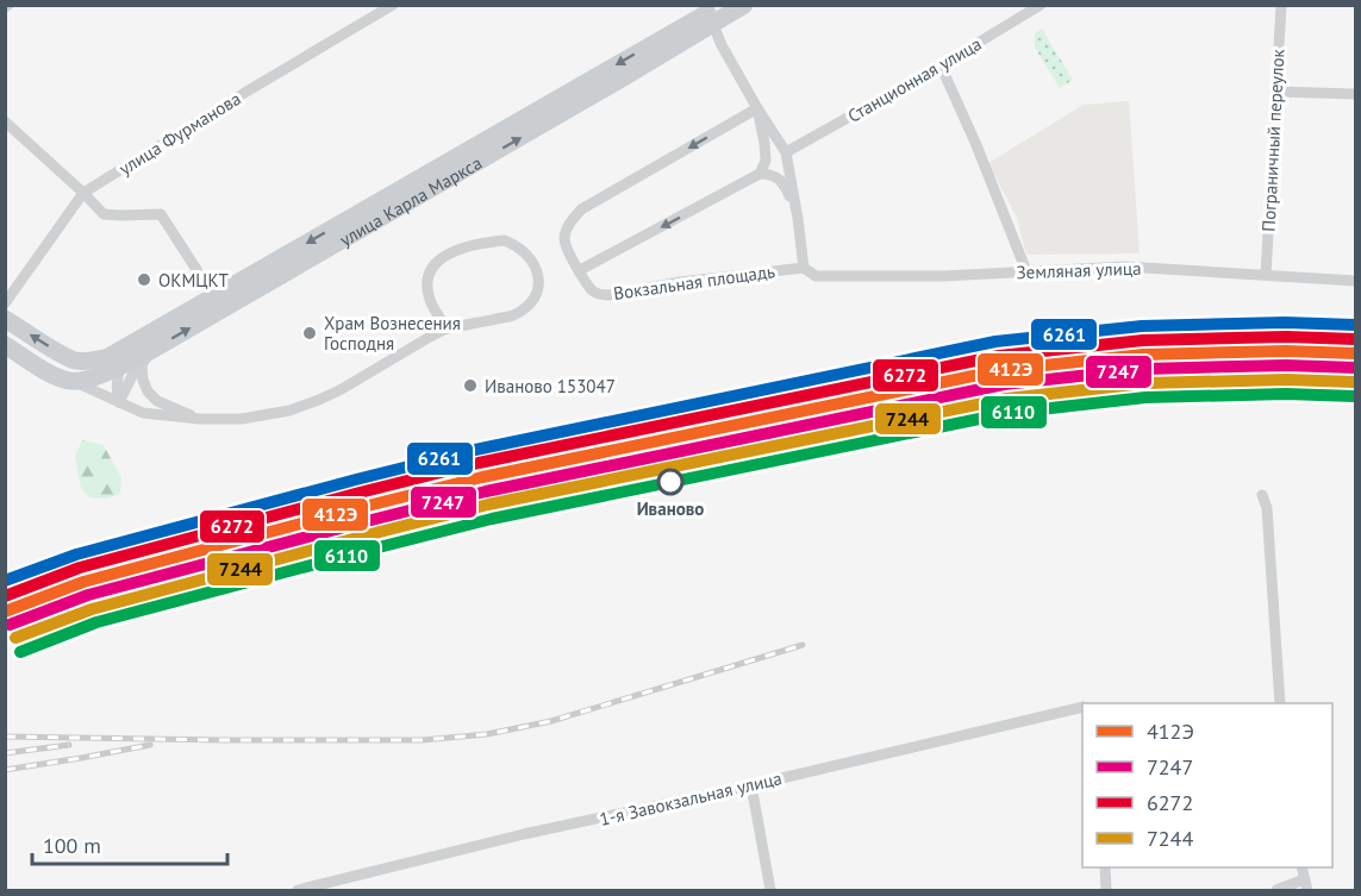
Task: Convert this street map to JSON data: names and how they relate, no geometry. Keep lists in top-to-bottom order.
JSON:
{
  "streets": {
    "main road": ["улица Карла Маркса"],
    "street": [
      "Станционная улица",
      "улица Фурманова",
      "Пограничный переулок",
      "Земляная улица",
      "Вокзальная площадь",
      "1-я Завокзальная улица"
    ]
  },
  "crossings": [
    ["Пограничный переулок", "Земляная улица"],
    ["Земляная улица", "Вокзальная площадь"]
  ],
  "one_way": ["Вокзальная площадь"],
  "places": [
    "ОКМЦКТ",
    "Храм Вознесения Господня",
    "Иваново 153047",
    "Иваново"
  ],
  "lines": [
    "transit line 6261",
    "transit line 6272",
    "transit line 412Э",
    "transit line 7247",
    "transit line 7244",
    "transit line 6110"
  ],
  "legend": [
    "412Э",
    "7247",
    "6272",
    "7244"
  ],
  "scale_bar": "100 m"
}
